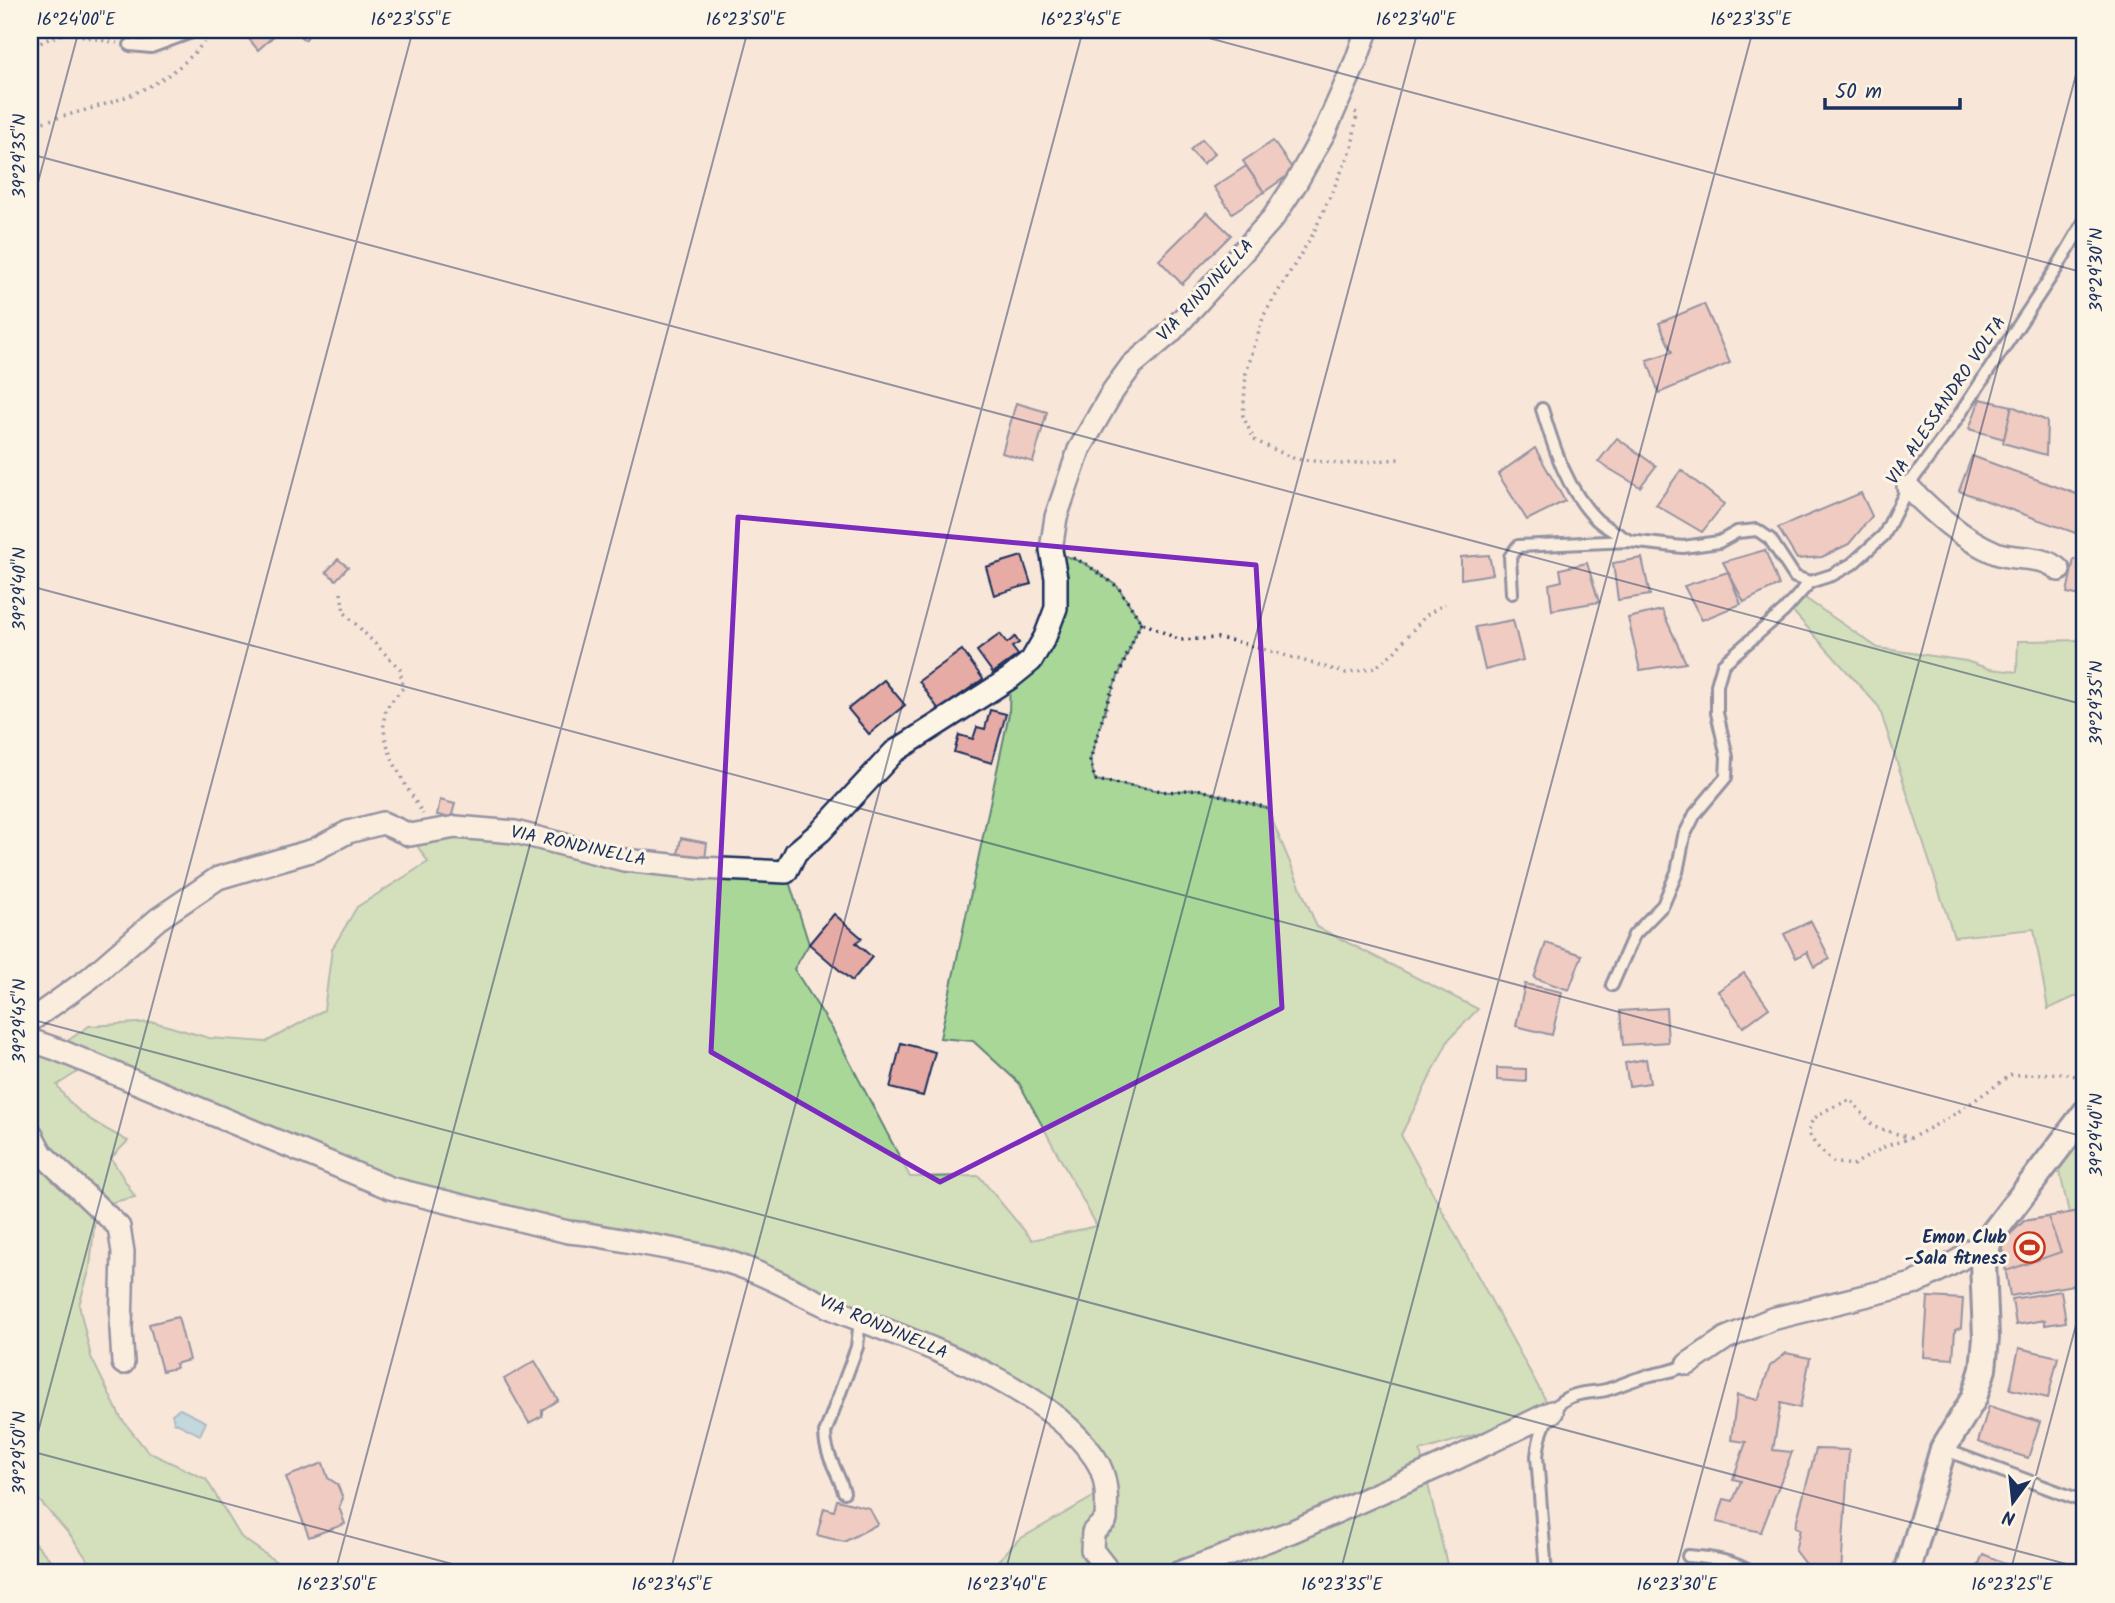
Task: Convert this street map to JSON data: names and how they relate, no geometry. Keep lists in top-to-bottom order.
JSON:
{
  "streets": {
    "street": ["VIA RINDINELLA", "VIA RONDINELLA"],
    "lane": ["VIA ALESSANDRO VOLTA"]
  },
  "crossings": [
    ["VIA RINDINELLA", "VIA RONDINELLA"]
  ],
  "places": {
    "sports": ["Emon Club -Sala fitness"]
  },
  "scale_bar": "50 m",
  "north": "bottom",
  "coordinates": [
    "16°24'00\"E",
    "16°23'55\"E",
    "16°23'50\"E",
    "16°23'45\"E",
    "16°23'40\"E",
    "16°23'35\"E",
    "39°29'35\"N",
    "39°29'30\"N",
    "39°29'40\"N",
    "39°29'45\"N",
    "39°29'50\"N",
    "16°23'30\"E",
    "16°23'25\"E"
  ]
}
